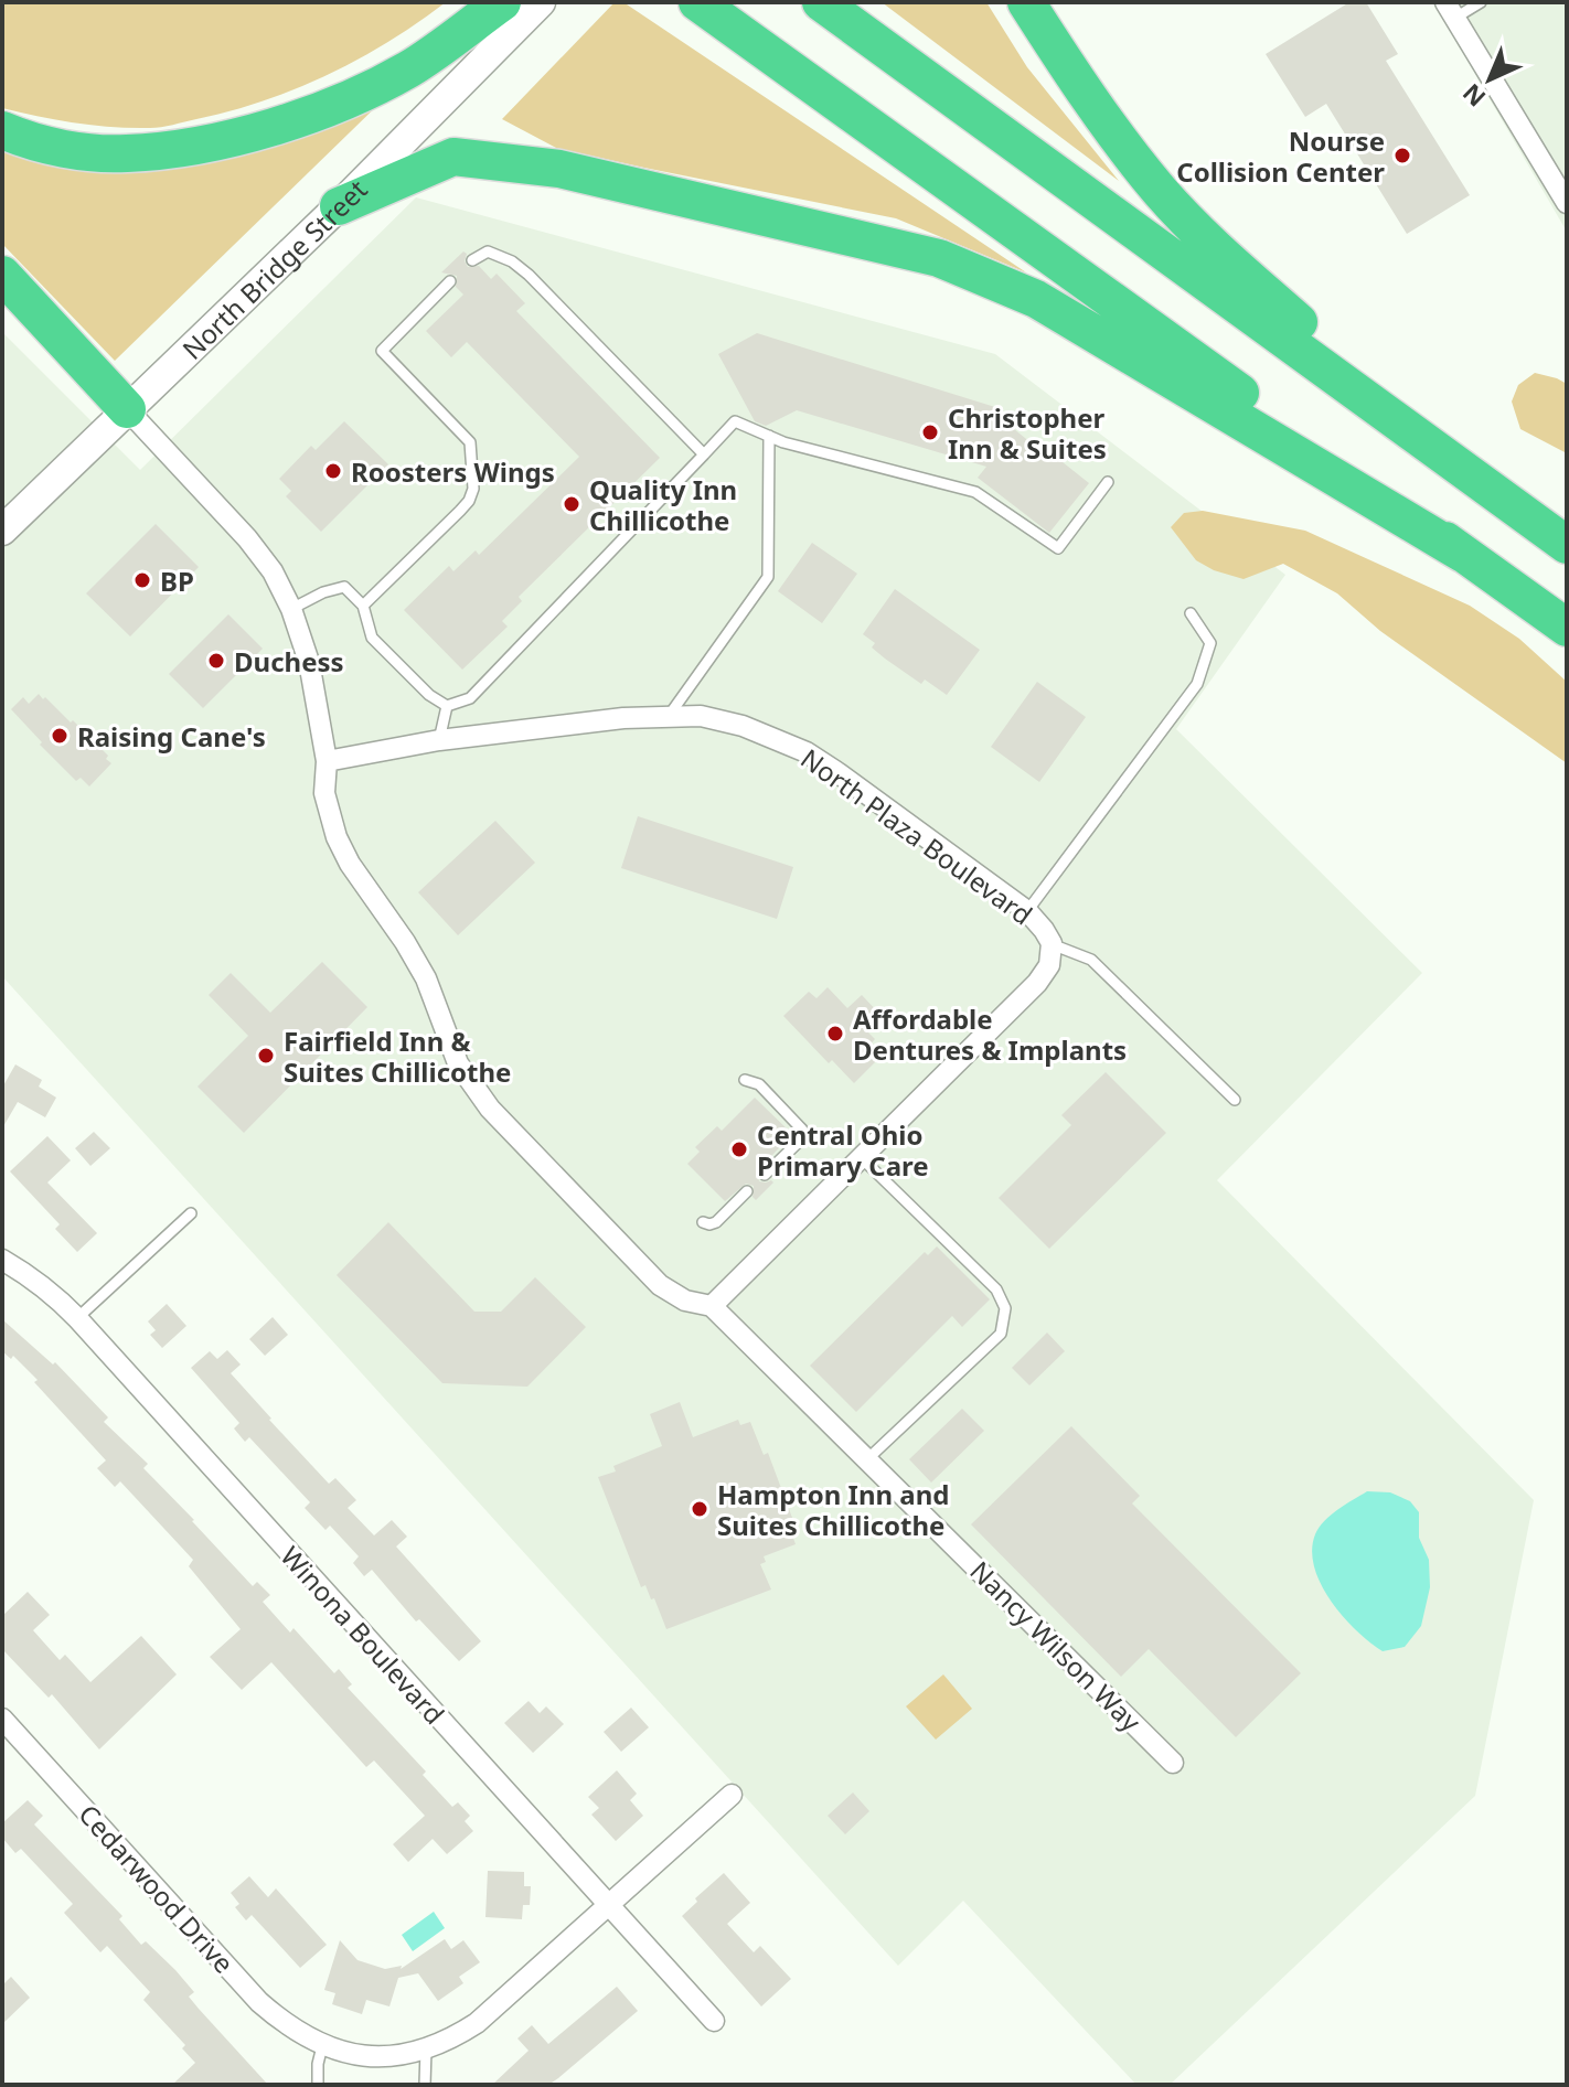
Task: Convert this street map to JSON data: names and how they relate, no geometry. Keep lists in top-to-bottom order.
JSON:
{
  "streets": {
    "main road": ["North Bridge Street"],
    "street": [
      "North Plaza Boulevard",
      "Winona Boulevard",
      "Nancy Wilson Way",
      "Cedarwood Drive"
    ]
  },
  "crossings": [
    ["North Plaza Boulevard", "Nancy Wilson Way"],
    ["Winona Boulevard", "Cedarwood Drive"]
  ],
  "places": [
    "Nourse Collision Center",
    "Christopher Inn & Suites",
    "Roosters Wings",
    "Quality Inn Chillicothe",
    "BP",
    "Duchess",
    "Raising Cane's",
    "Affordable Dentures & Implants",
    "Fairfield Inn & Suites Chillicothe",
    "Central Ohio Primary Care",
    "Hampton Inn and Suites Chillicothe"
  ],
  "north": "bottom left"
}
